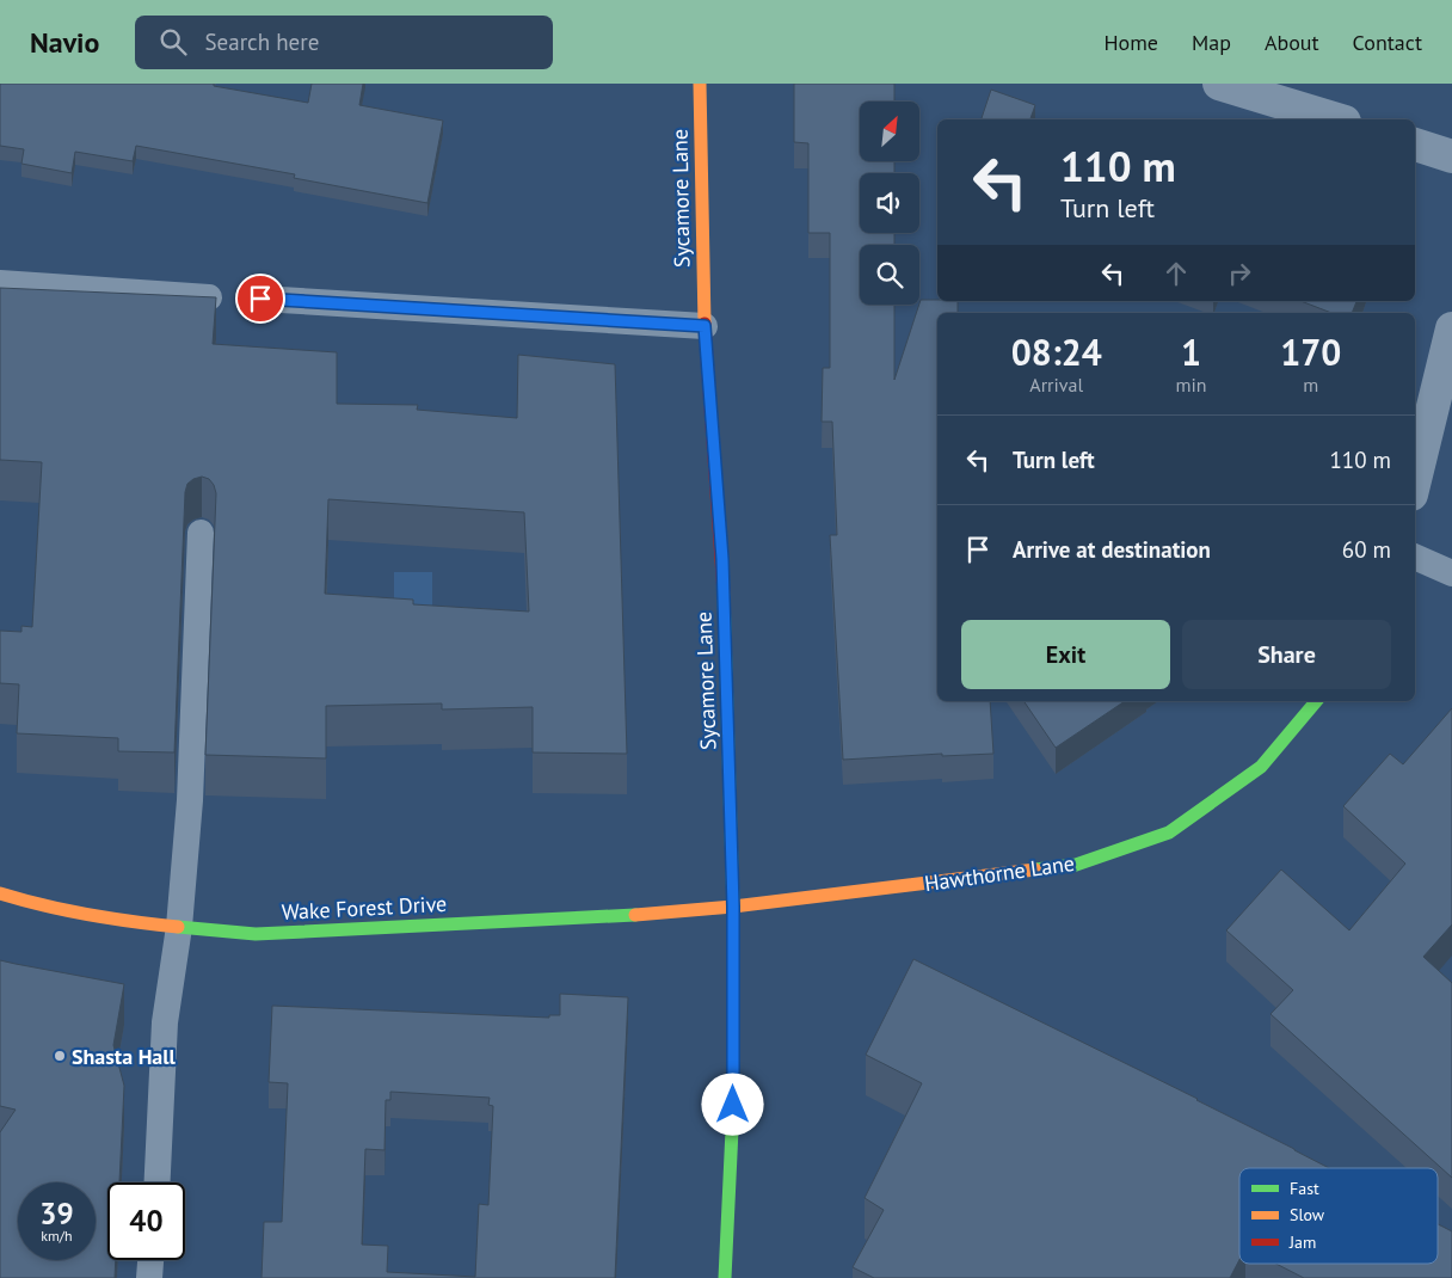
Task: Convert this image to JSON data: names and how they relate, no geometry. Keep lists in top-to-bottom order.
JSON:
{
  "streets": {
    "street": ["Sycamore Lane", "Hawthorne Lane", "Wake Forest Drive"]
  },
  "crossings": [
    ["Sycamore Lane", "Hawthorne Lane"],
    ["Sycamore Lane", "Wake Forest Drive"],
    ["Hawthorne Lane", "Wake Forest Drive"]
  ],
  "places": ["Shasta Hall"],
  "legend": ["Fast", "Slow", "Jam"],
  "north": "top right",
  "page": {
    "header": "Navio",
    "search": "Search here",
    "nav": [
      "Home",
      "Map",
      "About",
      "Contact"
    ],
    "turn": ["110 m", "Turn left"],
    "eta": [
      "08:24",
      "Arrival",
      "1",
      "min",
      "170",
      "m"
    ],
    "list": [
      {
        "name": "Turn left",
        "value": "110 m"
      },
      {
        "name": "Arrive at destination",
        "value": "60 m"
      }
    ],
    "buttons": ["Exit", "Share"],
    "speed": "39 km/h",
    "limit": "40"
  }
}
